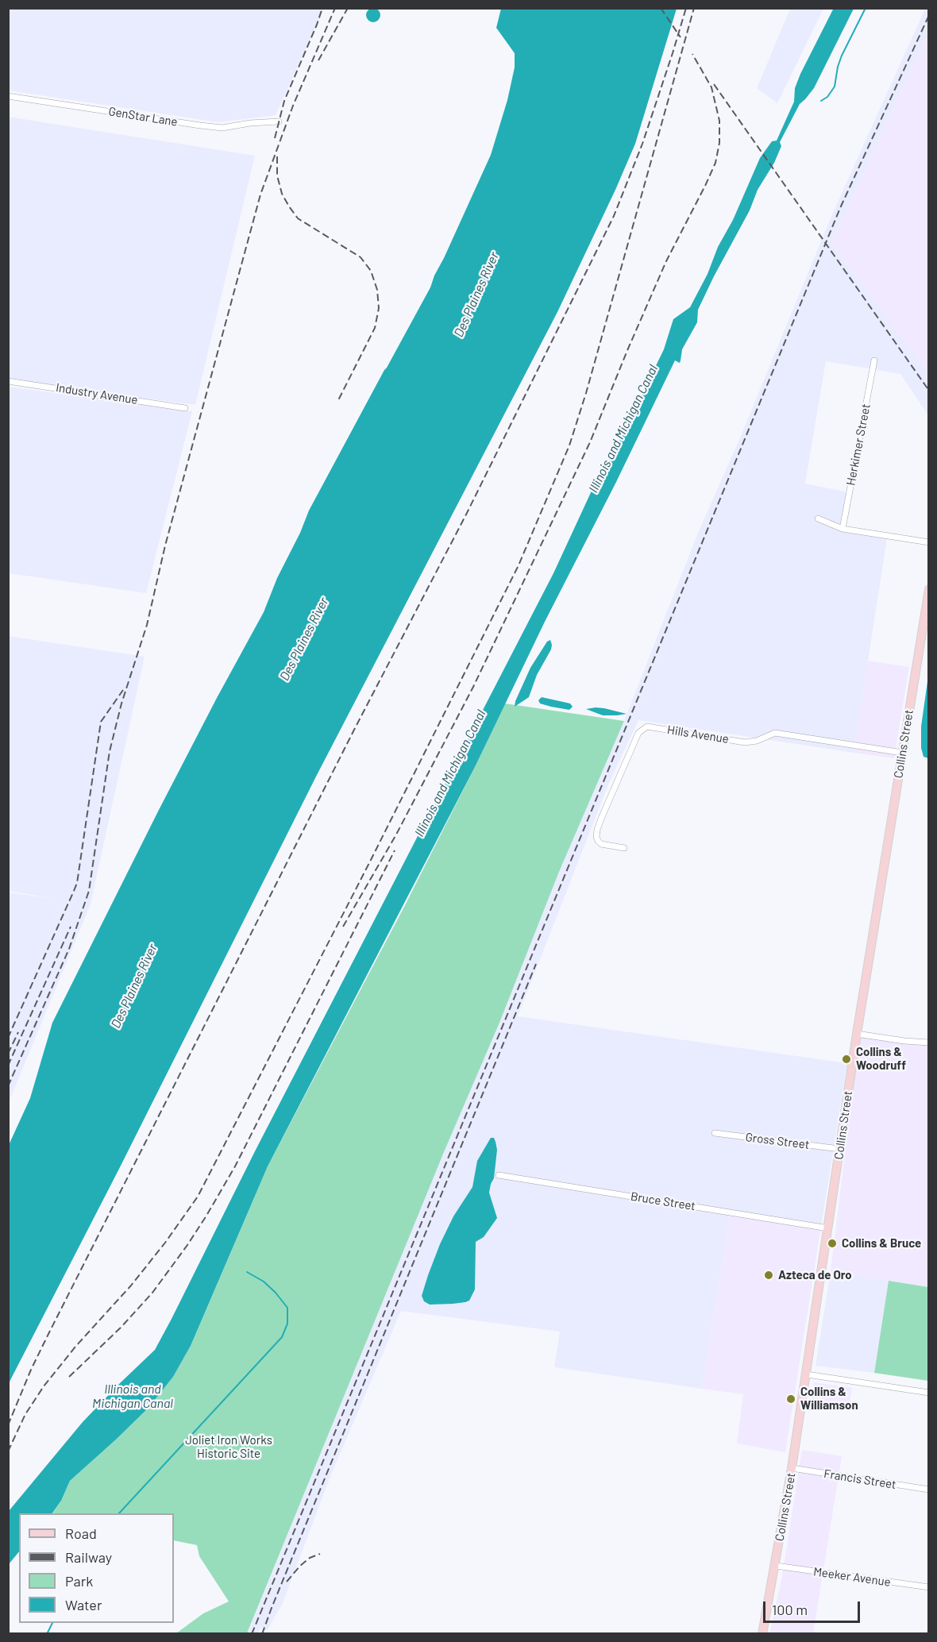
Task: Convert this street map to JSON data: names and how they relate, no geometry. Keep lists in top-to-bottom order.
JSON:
{
  "streets": {
    "main road": ["Collins Street"],
    "street": [
      "GenStar Lane",
      "Industry Avenue",
      "Herkimer Street",
      "Hills Avenue",
      "Gross Street",
      "Bruce Street",
      "Francis Street",
      "Meeker Avenue"
    ]
  },
  "crossings": [
    ["Hills Avenue", "Collins Street"],
    ["Collins Street", "Gross Street"],
    ["Collins Street", "Bruce Street"],
    ["Collins Street", "Francis Street"],
    ["Collins Street", "Meeker Avenue"]
  ],
  "water": ["Des Plaines River", "Illinois and Michigan Canal"],
  "parks": ["Joliet Iron Works Historic Site"],
  "places": [
    "Collins & Woodruff",
    "Collins & Bruce",
    "Azteca de Oro",
    "Collins & Williamson"
  ],
  "legend": [
    "Road",
    "Railway",
    "Park",
    "Water"
  ],
  "scale_bar": "100 m"
}
